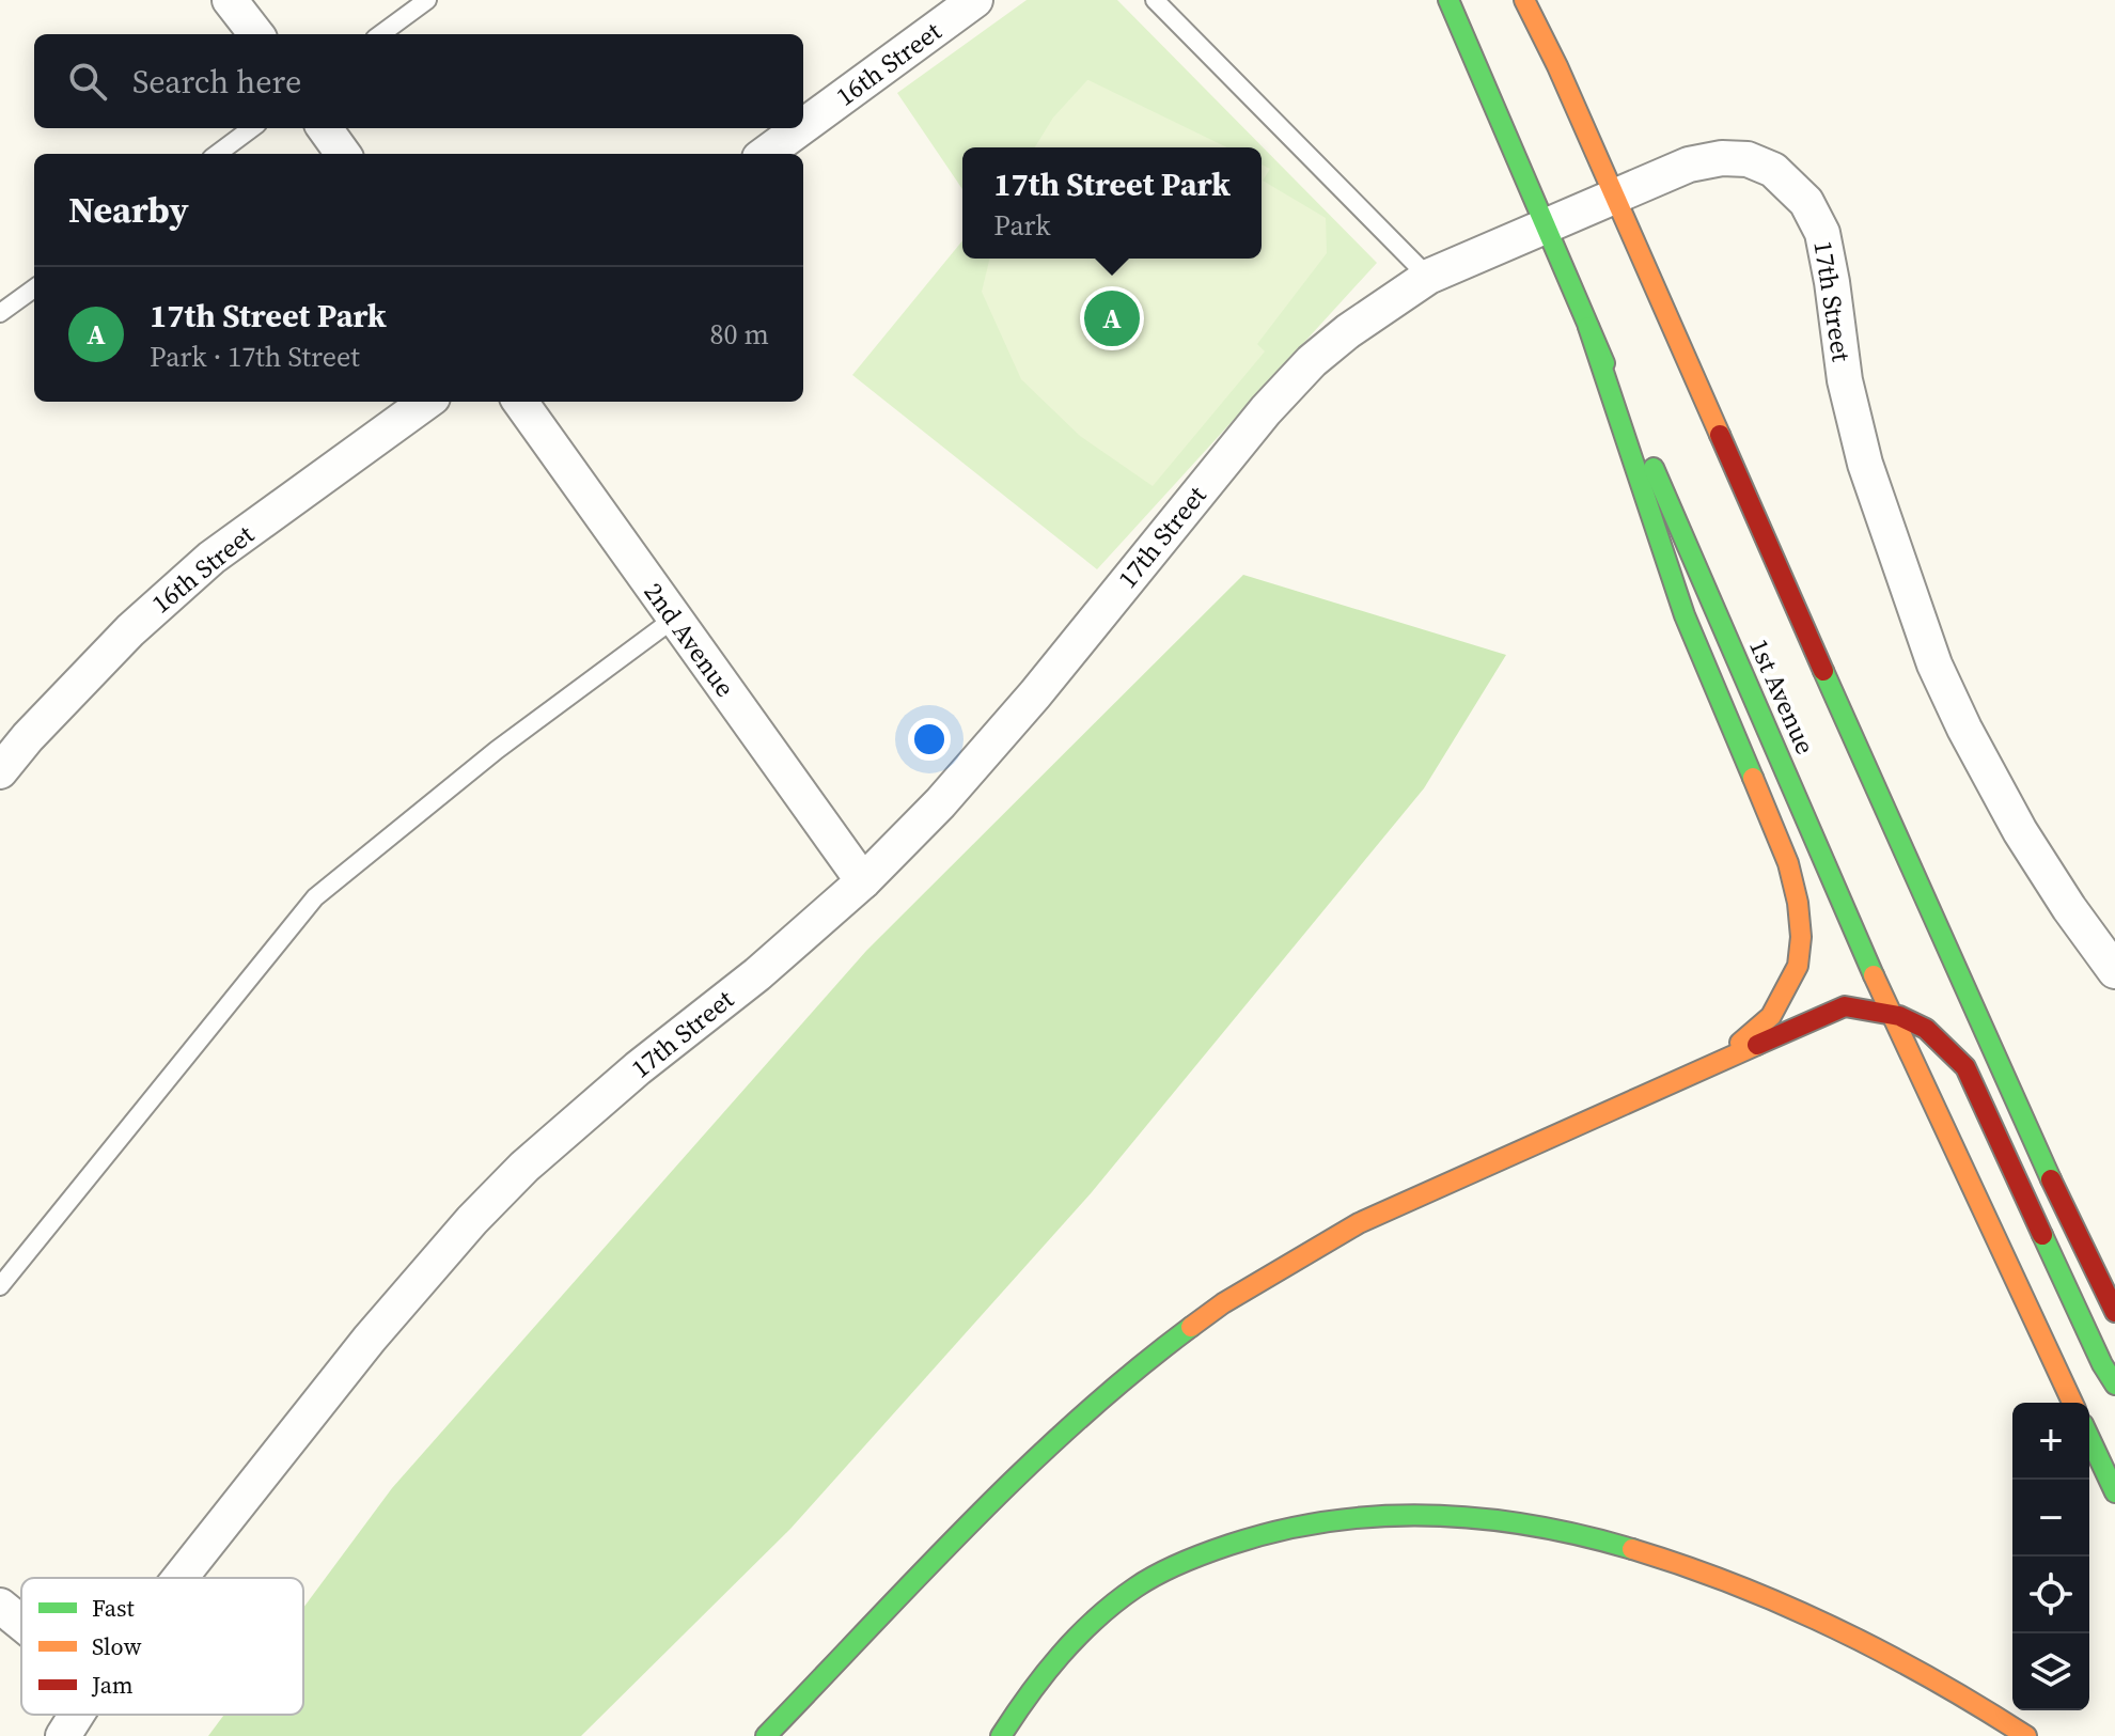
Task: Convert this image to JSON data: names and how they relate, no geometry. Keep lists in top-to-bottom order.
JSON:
{
  "streets": {
    "main road": ["1st Avenue"],
    "street": ["16th Street", "17th Street", "2nd Avenue"]
  },
  "crossings": [
    ["17th Street", "2nd Avenue"],
    ["17th Street", "1st Avenue"]
  ],
  "legend": ["Fast", "Slow", "Jam"],
  "page": {
    "search": "Search here",
    "popup": ["17th Street Park", "Park"],
    "heading": "Nearby",
    "list": [
      {
        "mark": "A",
        "name": "17th Street Park",
        "note": "Park · 17th Street",
        "value": "80 m"
      }
    ],
    "pins": "A",
    "map_buttons": ["+", "−"]
  }
}
